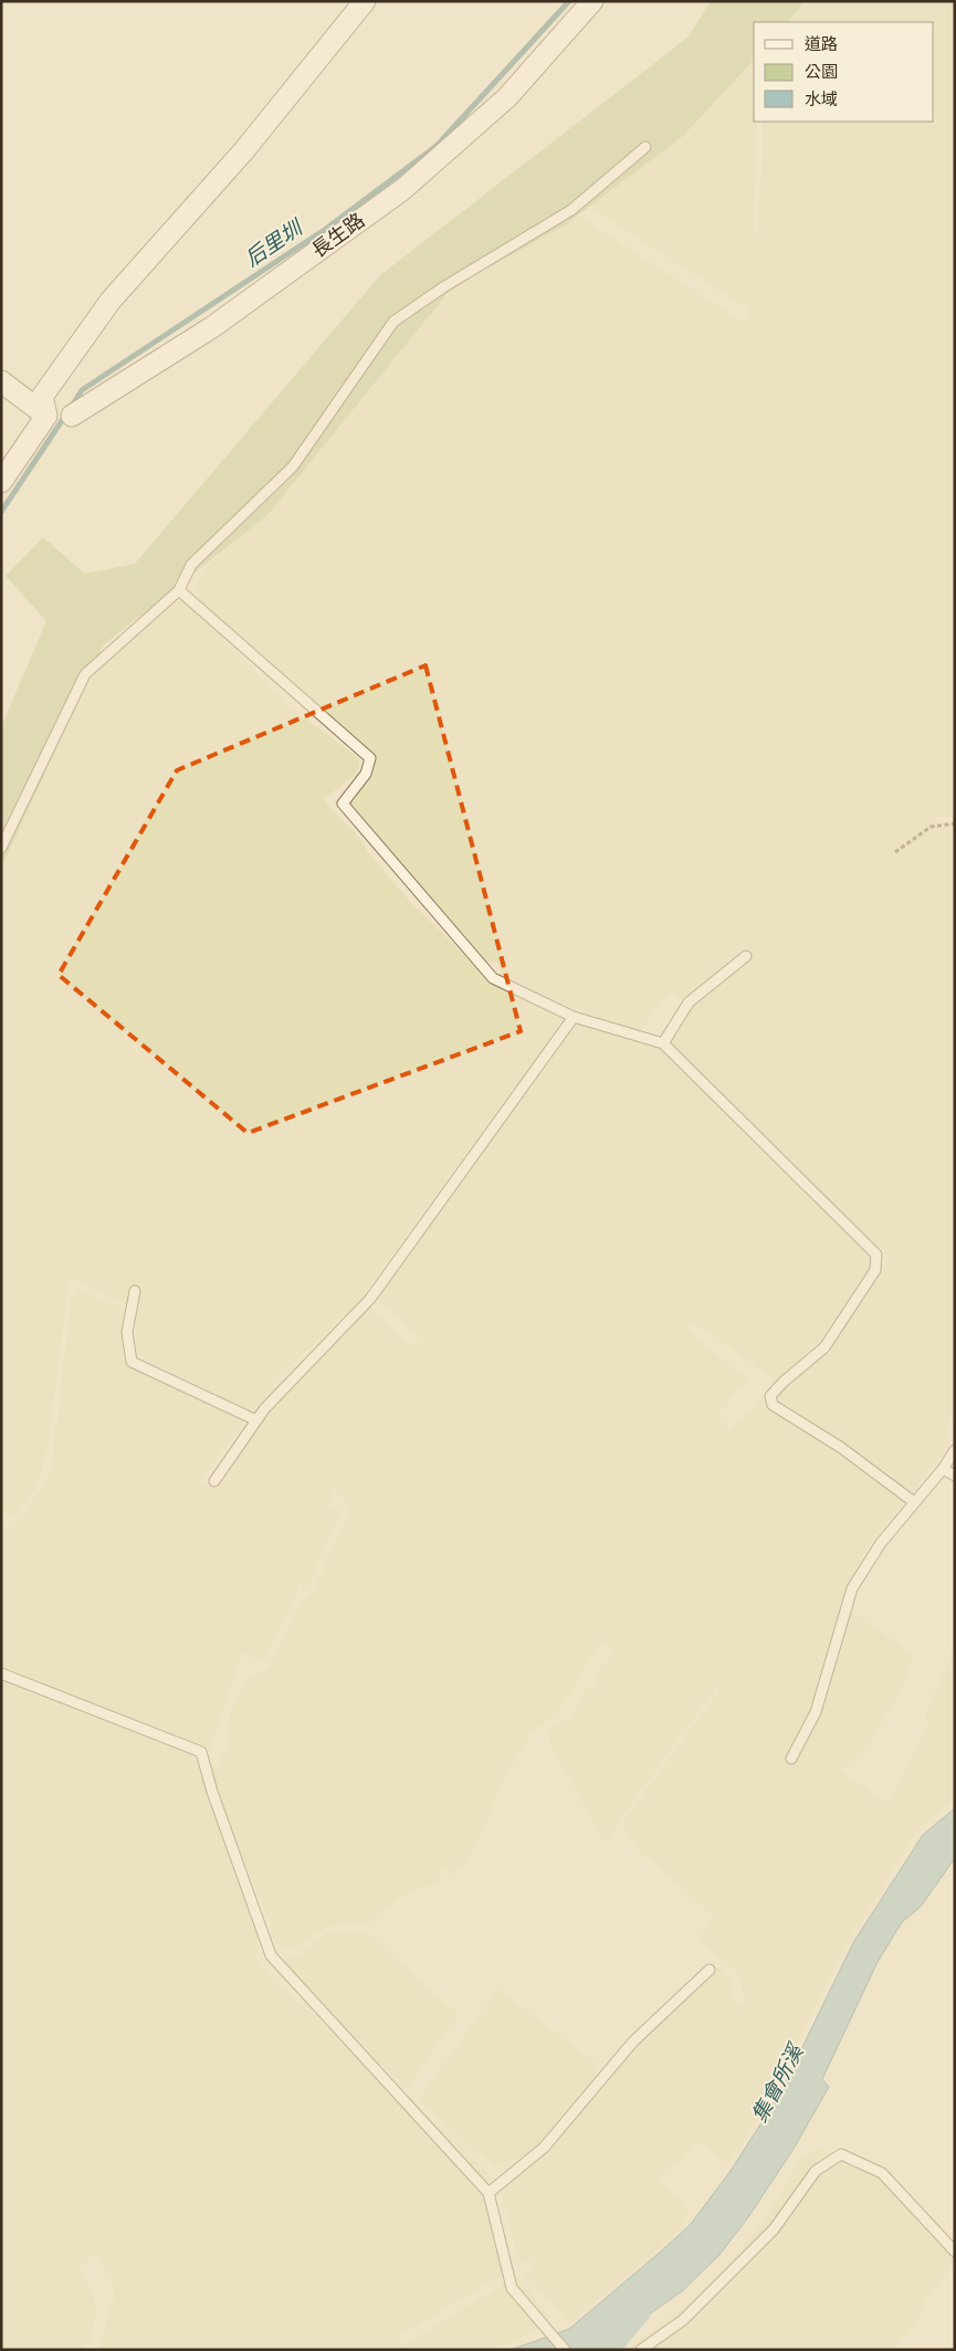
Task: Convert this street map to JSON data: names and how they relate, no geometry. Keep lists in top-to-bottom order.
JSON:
{
  "streets": {
    "street": ["長生路"]
  },
  "water": ["后里圳", "集會所溪"],
  "legend": ["道路", "公園", "水域"]
}
